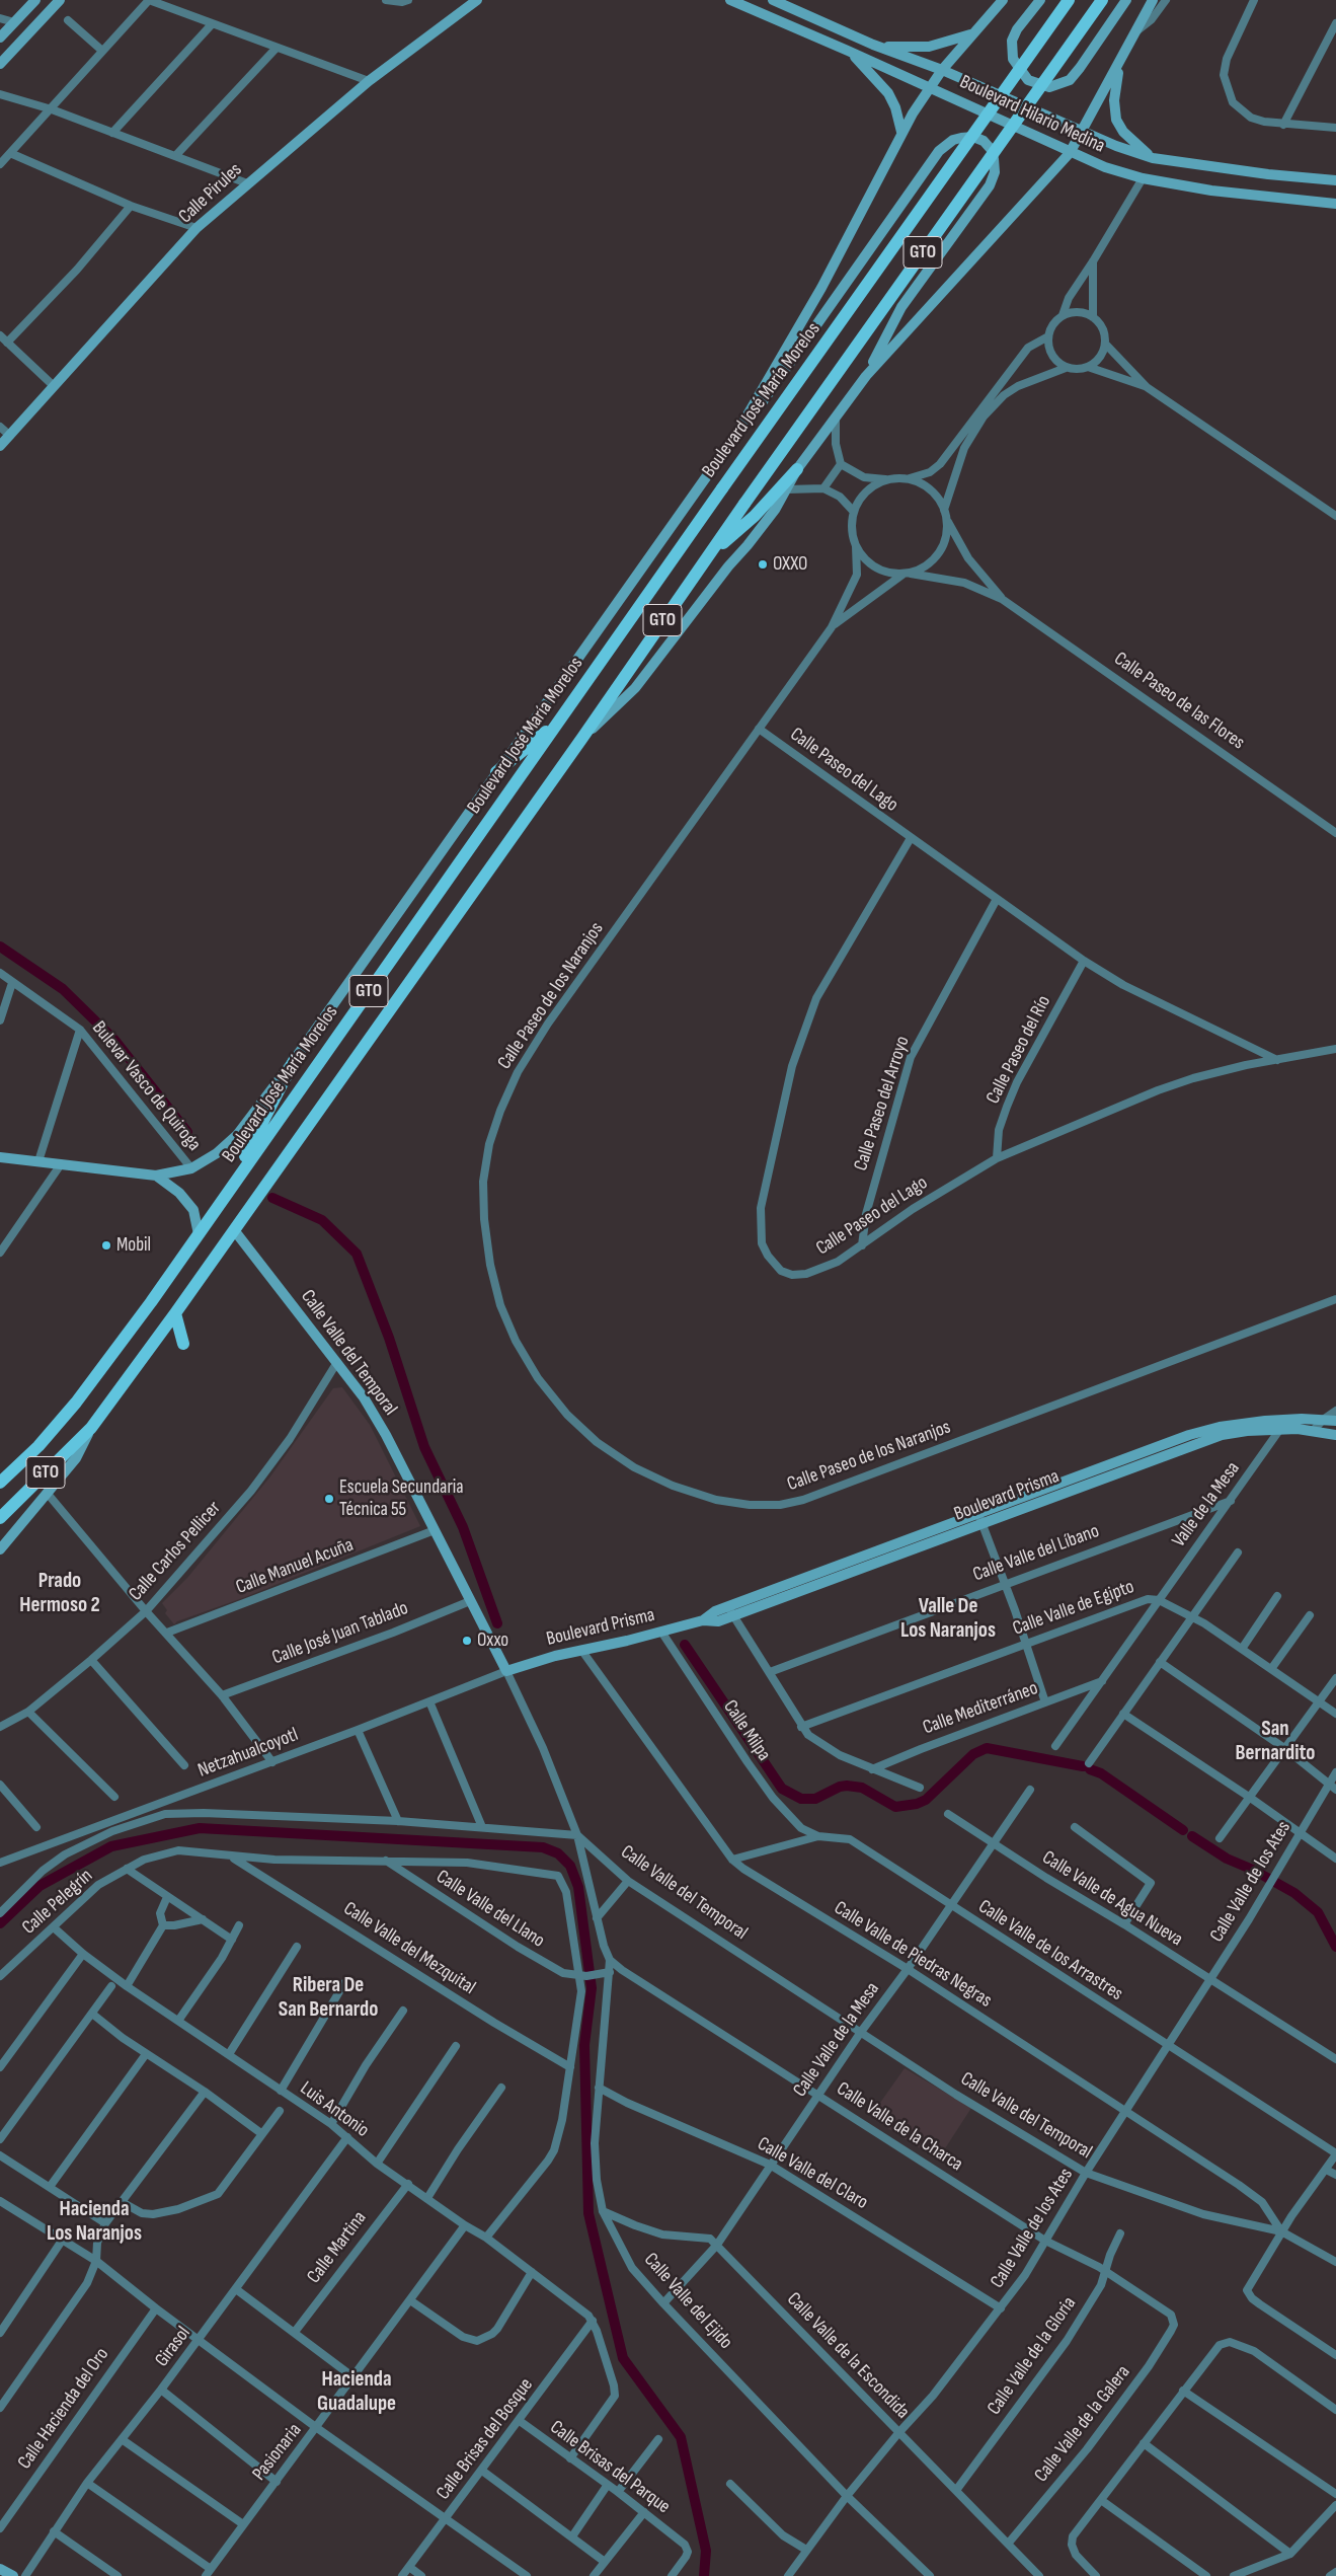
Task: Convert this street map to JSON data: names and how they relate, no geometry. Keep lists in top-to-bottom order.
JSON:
{
  "streets": {
    "main road": ["GTO", "Boulevard José María Morelos"],
    "street": [
      "Boulevard Hilario Medina",
      "Calle Pirules",
      "Calle Paseo de las Flores",
      "Calle Paseo del Lago",
      "Calle Paseo de los Naranjos",
      "Calle Paseo del Río",
      "Bulevar Vasco de Quiroga",
      "Calle Paseo del Arroyo",
      "Calle Valle del Temporal",
      "Boulevard Prisma",
      "Valle de la Mesa",
      "Calle Carlos Pellicer",
      "Calle Valle del Líbano",
      "Calle Manuel Acuña",
      "Calle Valle de Egipto",
      "Calle José Juan Tablado",
      "Calle Mediterráneo",
      "Calle Milpa",
      "Netzahualcoyotl",
      "Calle Valle de los Ates",
      "Calle Valle de Agua Nueva",
      "Calle Pelegrín",
      "Calle Valle del Llano",
      "Calle Valle del Mezquital",
      "Calle Valle de los Arrastres",
      "Calle Valle de Piedras Negras",
      "Calle Valle de la Mesa",
      "Luis Antonio",
      "Calle Valle de la Charca",
      "Calle Valle del Claro",
      "Calle Martina",
      "Calle Valle del Ejido",
      "Girasol",
      "Calle Valle de la Escondida",
      "Calle Valle de la Gloria",
      "Calle Hacienda del Oro",
      "Calle Valle de la Galera",
      "Calle Brisas del Bosque",
      "Pasionaria",
      "Calle Brisas del Parque"
    ]
  },
  "crossings": [
    ["Boulevard Hilario Medina", "Boulevard José María Morelos"],
    ["GTO", "Calle Valle del Temporal"],
    ["Boulevard José María Morelos", "Bulevar Vasco de Quiroga"],
    ["Calle Paseo de las Flores", "Calle Paseo de los Naranjos"],
    ["Calle Paseo del Lago", "Calle Paseo de los Naranjos"],
    ["Calle Paseo del Lago", "Calle Paseo del Río"],
    ["Calle Paseo del Lago", "Calle Paseo del Arroyo"],
    ["Calle Valle del Temporal", "Boulevard Prisma"],
    ["Calle Valle del Temporal", "Calle Carlos Pellicer"],
    ["Calle Valle del Temporal", "Calle Manuel Acuña"],
    ["Calle Valle del Temporal", "Calle José Juan Tablado"],
    ["Calle Valle del Temporal", "Netzahualcoyotl"],
    ["Calle Valle del Temporal", "Calle Valle de los Ates"],
    ["Calle Valle del Temporal", "Calle Valle de Piedras Negras"],
    ["Calle Valle del Temporal", "Calle Valle de la Mesa"],
    ["Calle Valle del Temporal", "Calle Valle del Ejido"],
    ["Boulevard Prisma", "Valle de la Mesa"],
    ["Boulevard Prisma", "Calle Milpa"],
    ["Boulevard Prisma", "Netzahualcoyotl"],
    ["Boulevard Prisma", "Calle Valle de Piedras Negras"],
    ["Valle de la Mesa", "Calle Valle del Líbano"],
    ["Valle de la Mesa", "Calle Valle de Egipto"],
    ["Valle de la Mesa", "Calle Mediterráneo"],
    ["Calle Milpa", "Calle Valle de los Arrastres"],
    ["Calle Valle de los Ates", "Calle Valle de Agua Nueva"],
    ["Calle Valle de los Ates", "Calle Valle de los Arrastres"],
    ["Calle Valle de los Ates", "Calle Valle de Piedras Negras"],
    ["Calle Valle de los Ates", "Calle Valle de la Charca"],
    ["Calle Valle de los Ates", "Calle Valle del Claro"],
    ["Calle Valle de los Ates", "Calle Valle del Ejido"],
    ["Calle Valle de los Ates", "Calle Valle de la Escondida"],
    ["Calle Valle de Agua Nueva", "Calle Valle de la Mesa"],
    ["Calle Pelegrín", "Calle Valle del Mezquital"],
    ["Calle Pelegrín", "Luis Antonio"],
    ["Calle Valle de los Arrastres", "Calle Valle de Piedras Negras"],
    ["Calle Valle de los Arrastres", "Calle Valle de la Mesa"],
    ["Calle Valle de Piedras Negras", "Calle Valle de la Mesa"],
    ["Calle Valle de la Mesa", "Calle Valle de la Charca"],
    ["Calle Valle de la Mesa", "Calle Valle del Claro"],
    ["Calle Valle de la Mesa", "Calle Valle del Ejido"],
    ["Calle Valle de la Mesa", "Calle Valle de la Escondida"],
    ["Luis Antonio", "Calle Martina"],
    ["Luis Antonio", "Girasol"],
    ["Luis Antonio", "Calle Brisas del Bosque"],
    ["Luis Antonio", "Pasionaria"],
    ["Calle Valle de la Charca", "Calle Valle del Ejido"],
    ["Calle Valle de la Charca", "Calle Valle de la Gloria"],
    ["Calle Valle de la Charca", "Calle Valle de la Galera"],
    ["Calle Valle del Claro", "Calle Valle del Ejido"],
    ["Calle Valle del Ejido", "Calle Valle de la Escondida"],
    ["Calle Valle de la Escondida", "Calle Valle de la Gloria"],
    ["Calle Valle de la Escondida", "Calle Valle de la Galera"],
    ["Calle Brisas del Bosque", "Calle Brisas del Parque"]
  ],
  "districts": [
    "Prado Hermoso 2",
    "Valle De Los Naranjos",
    "San Bernardito",
    "Ribera De San Bernardo",
    "Hacienda Los Naranjos",
    "Hacienda Guadalupe"
  ],
  "places": [
    "OXXO",
    "Mobil",
    "Escuela Secundaria Técnica 55",
    "Oxxo"
  ]
}
